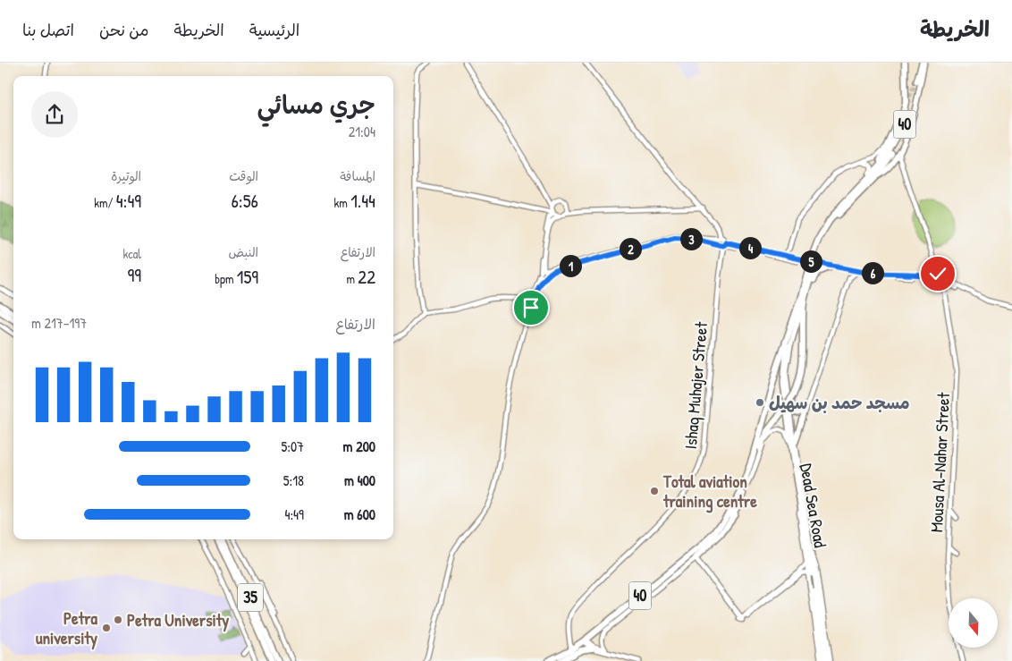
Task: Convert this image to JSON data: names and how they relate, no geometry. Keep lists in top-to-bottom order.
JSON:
{
  "streets": {
    "highway": ["40", "35"],
    "main road": ["Dead Sea Road"],
    "street": ["Ishaq Muhajer Street", "Mousa Al-Nahar Street"]
  },
  "crossings": [
    ["40", "Ishaq Muhajer Street"],
    ["40", "Dead Sea Road"]
  ],
  "places": [
    "مسجد حمد بن سهيل",
    "Total aviation training centre",
    "Petra University",
    "Petra university"
  ],
  "north": "bottom",
  "page": {
    "header": "الخريطة",
    "nav": [
      "الرئيسية",
      "الخريطة",
      "من نحن",
      "اتصل بنا"
    ],
    "heading": ["جري مسائي", "21:04"],
    "stats": [
      ["المسافة", "1.44 km"],
      ["الوقت", "6:56"],
      ["الوتيرة", "4:49 /km"],
      ["الارتفاع", "22 m"],
      ["النبض", "159 bpm"],
      ["kcal", "99"]
    ],
    "pins": [
      "3",
      "4",
      "2",
      "5",
      "1",
      "6"
    ],
    "chart": ["الارتفاع", "197–217 m"],
    "list": [
      {
        "name": "200 m",
        "note": "5:07"
      },
      {
        "name": "400 m",
        "note": "5:18"
      },
      {
        "name": "600 m",
        "note": "4:49"
      }
    ]
  }
}
